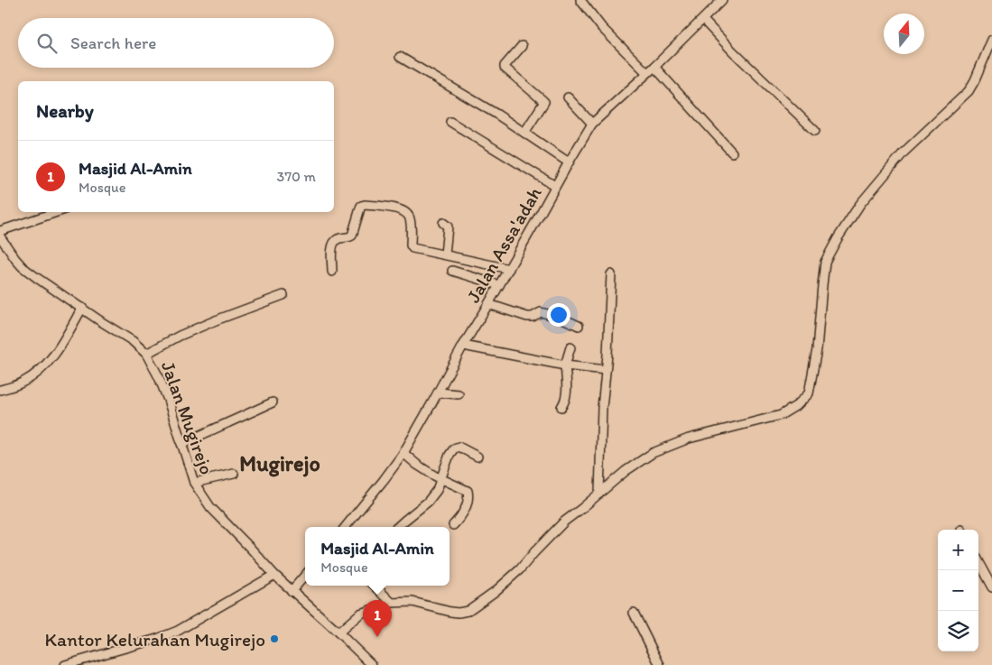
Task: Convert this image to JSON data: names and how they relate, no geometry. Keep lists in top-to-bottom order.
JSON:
{
  "streets": {
    "street": ["Jalan Assa'adah", "Jalan Mugirejo"]
  },
  "districts": ["Mugirejo"],
  "places": ["Kantor Kelurahan Mugirejo"],
  "north": "top",
  "page": {
    "search": "Search here",
    "heading": "Nearby",
    "list": [
      {
        "mark": "1",
        "name": "Masjid Al-Amin",
        "note": "Mosque",
        "value": "370 m"
      }
    ],
    "popup": ["Masjid Al-Amin", "Mosque"],
    "map_buttons": ["+", "−"],
    "pins": "1"
  }
}
